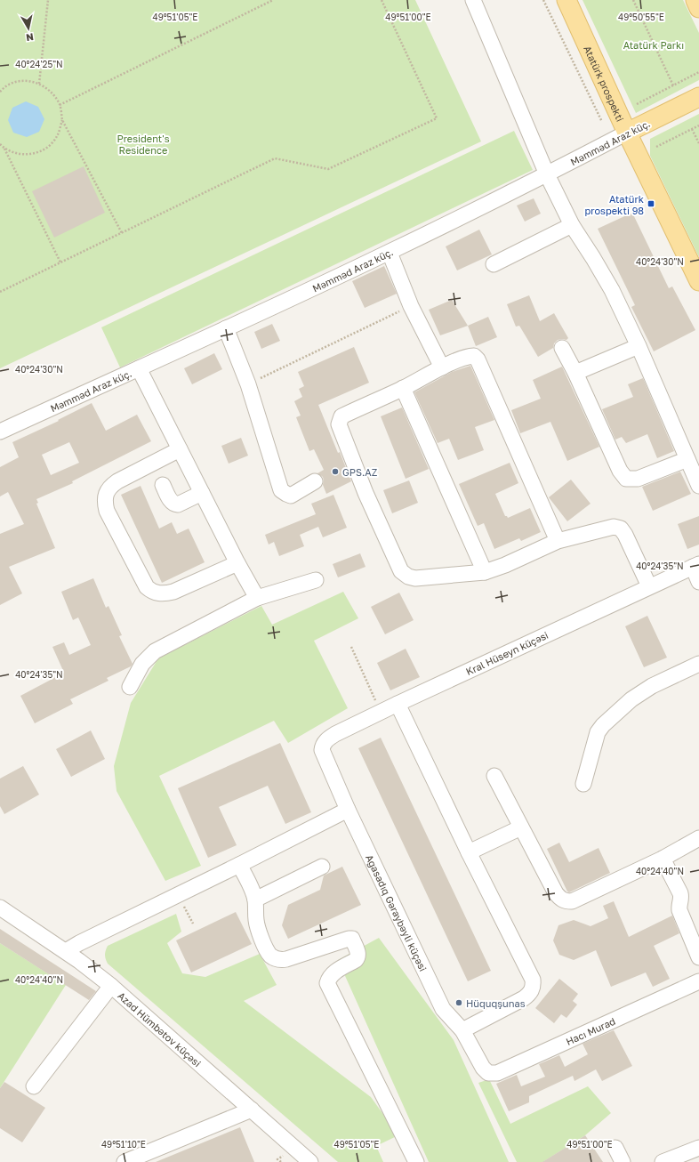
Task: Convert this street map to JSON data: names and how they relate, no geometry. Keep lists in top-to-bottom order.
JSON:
{
  "streets": {
    "main road": ["Atatürk prospekti", "Məmməd Araz küç."],
    "street": [
      "Kral Hüseyn küçəsi",
      "Ağasadıq Gəraybəyli küçəsi",
      "Azad Hümbətov küçəsi",
      "Hacı Murad"
    ]
  },
  "crossings": [
    ["Atatürk prospekti", "Məmməd Araz küç."],
    ["Kral Hüseyn küçəsi", "Ağasadıq Gəraybəyli küçəsi"],
    ["Ağasadıq Gəraybəyli küçəsi", "Hacı Murad"]
  ],
  "parks": ["Atatürk Parkı", "President's Residence"],
  "places": {
    "transit": ["Atatürk prospekti 98"],
    "other": ["GPS.AZ", "Hüquqşunas"]
  },
  "north": "bottom",
  "coordinates": [
    "49°51'05\"E",
    "49°51'00\"E",
    "49°50'55\"E",
    "40°24'25\"N",
    "40°24'30\"N",
    "40°24'35\"N",
    "40°24'40\"N",
    "49°51'10\"E"
  ]
}
